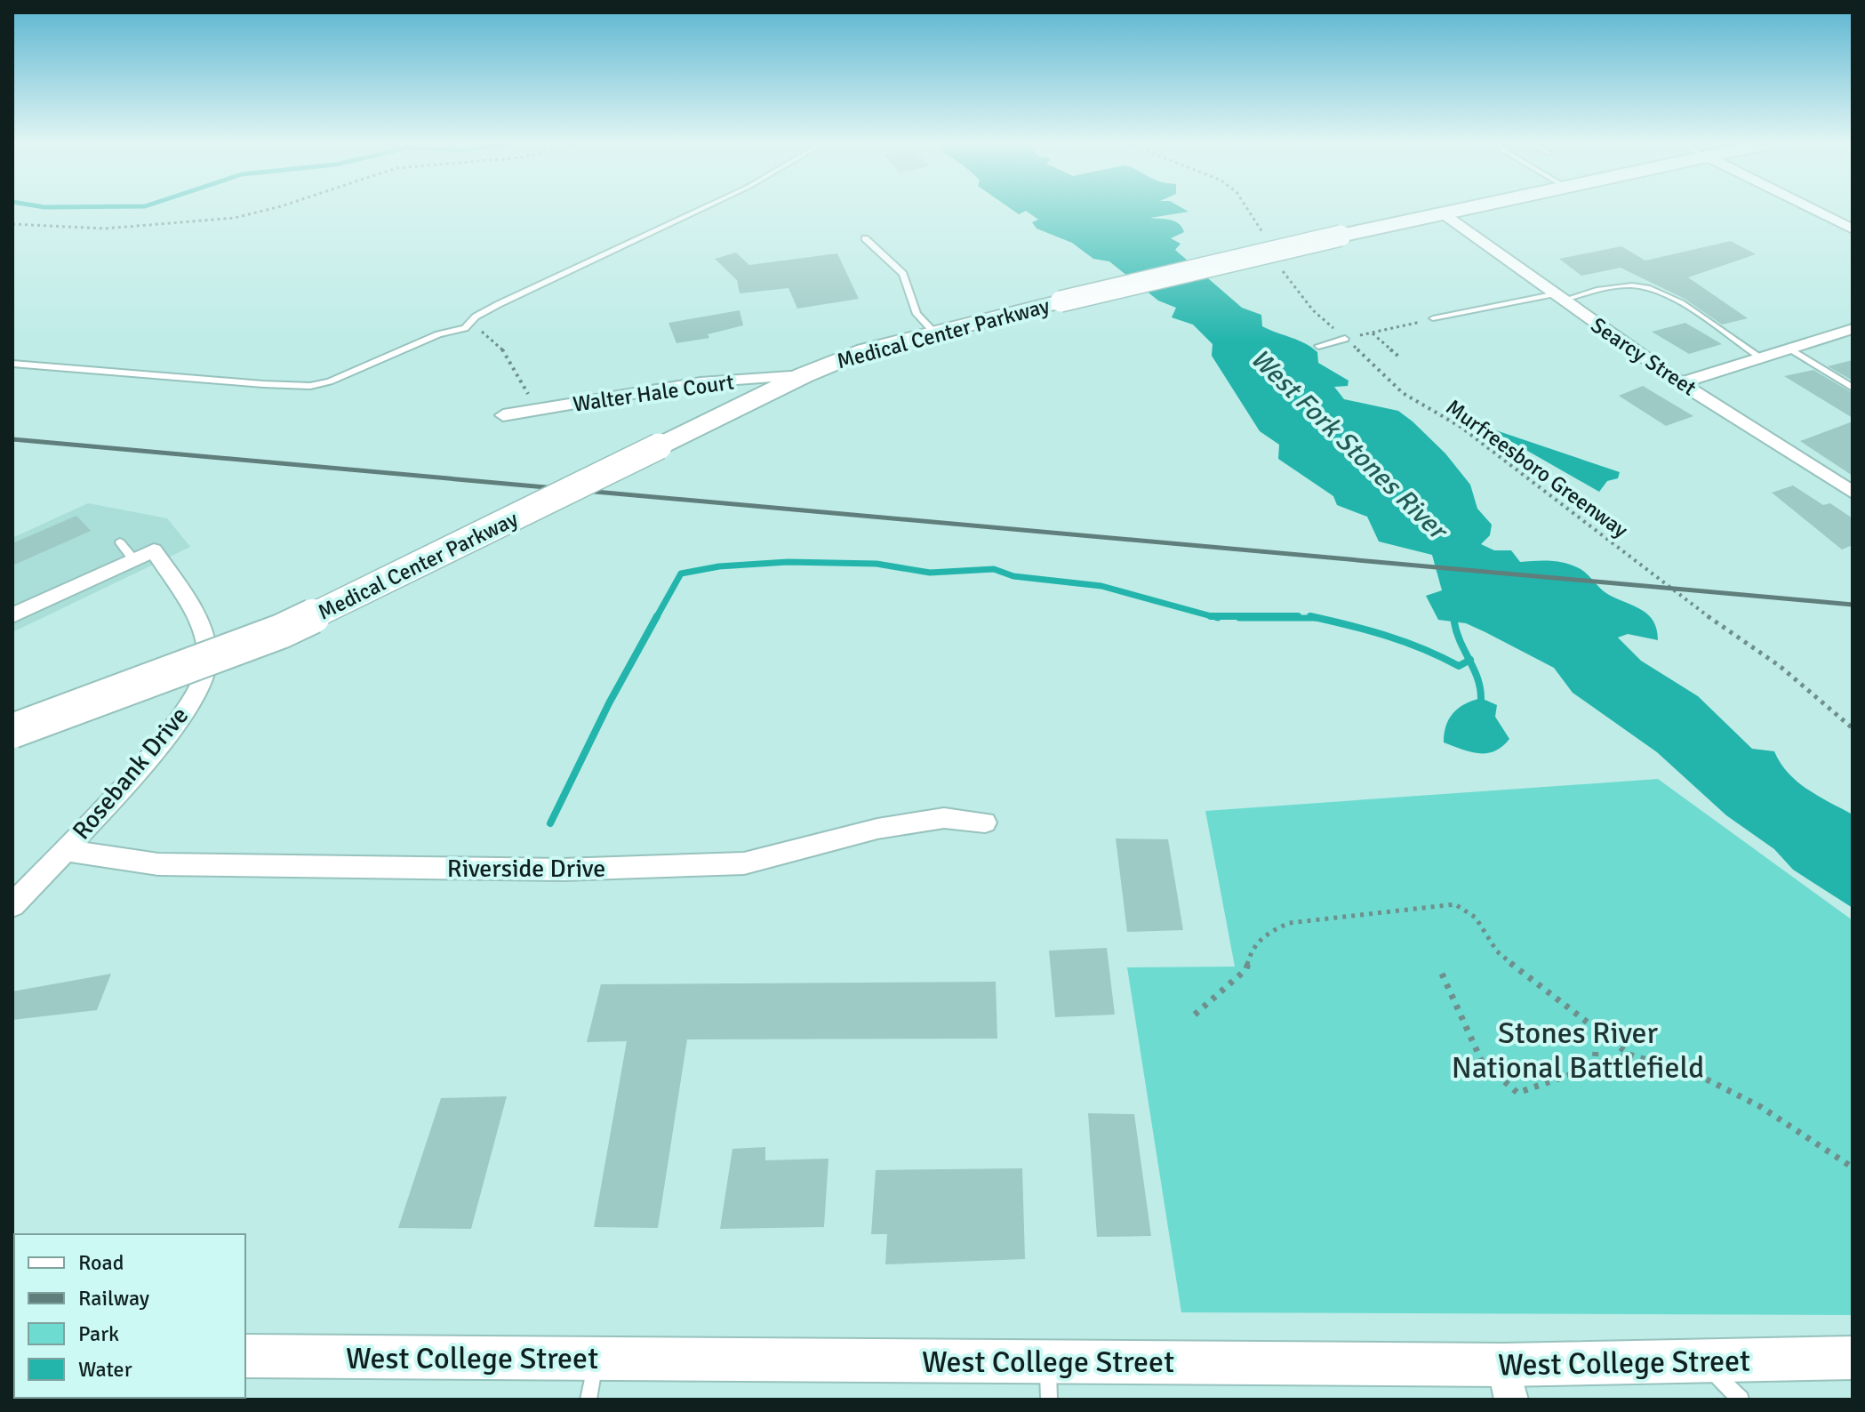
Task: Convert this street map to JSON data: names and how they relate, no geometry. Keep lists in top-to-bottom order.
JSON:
{
  "streets": {
    "main road": ["Medical Center Parkway"],
    "street": [
      "Searcy Street",
      "Walter Hale Court",
      "Rosebank Drive",
      "Riverside Drive",
      "West College Street"
    ],
    "path": ["Murfreesboro Greenway"]
  },
  "crossings": [
    ["Medical Center Parkway", "Searcy Street"],
    ["Medical Center Parkway", "Walter Hale Court"],
    ["Rosebank Drive", "Riverside Drive"]
  ],
  "water": ["West Fork Stones River"],
  "parks": ["Stones River National Battlefield"],
  "legend": [
    "Road",
    "Railway",
    "Park",
    "Water"
  ]
}
